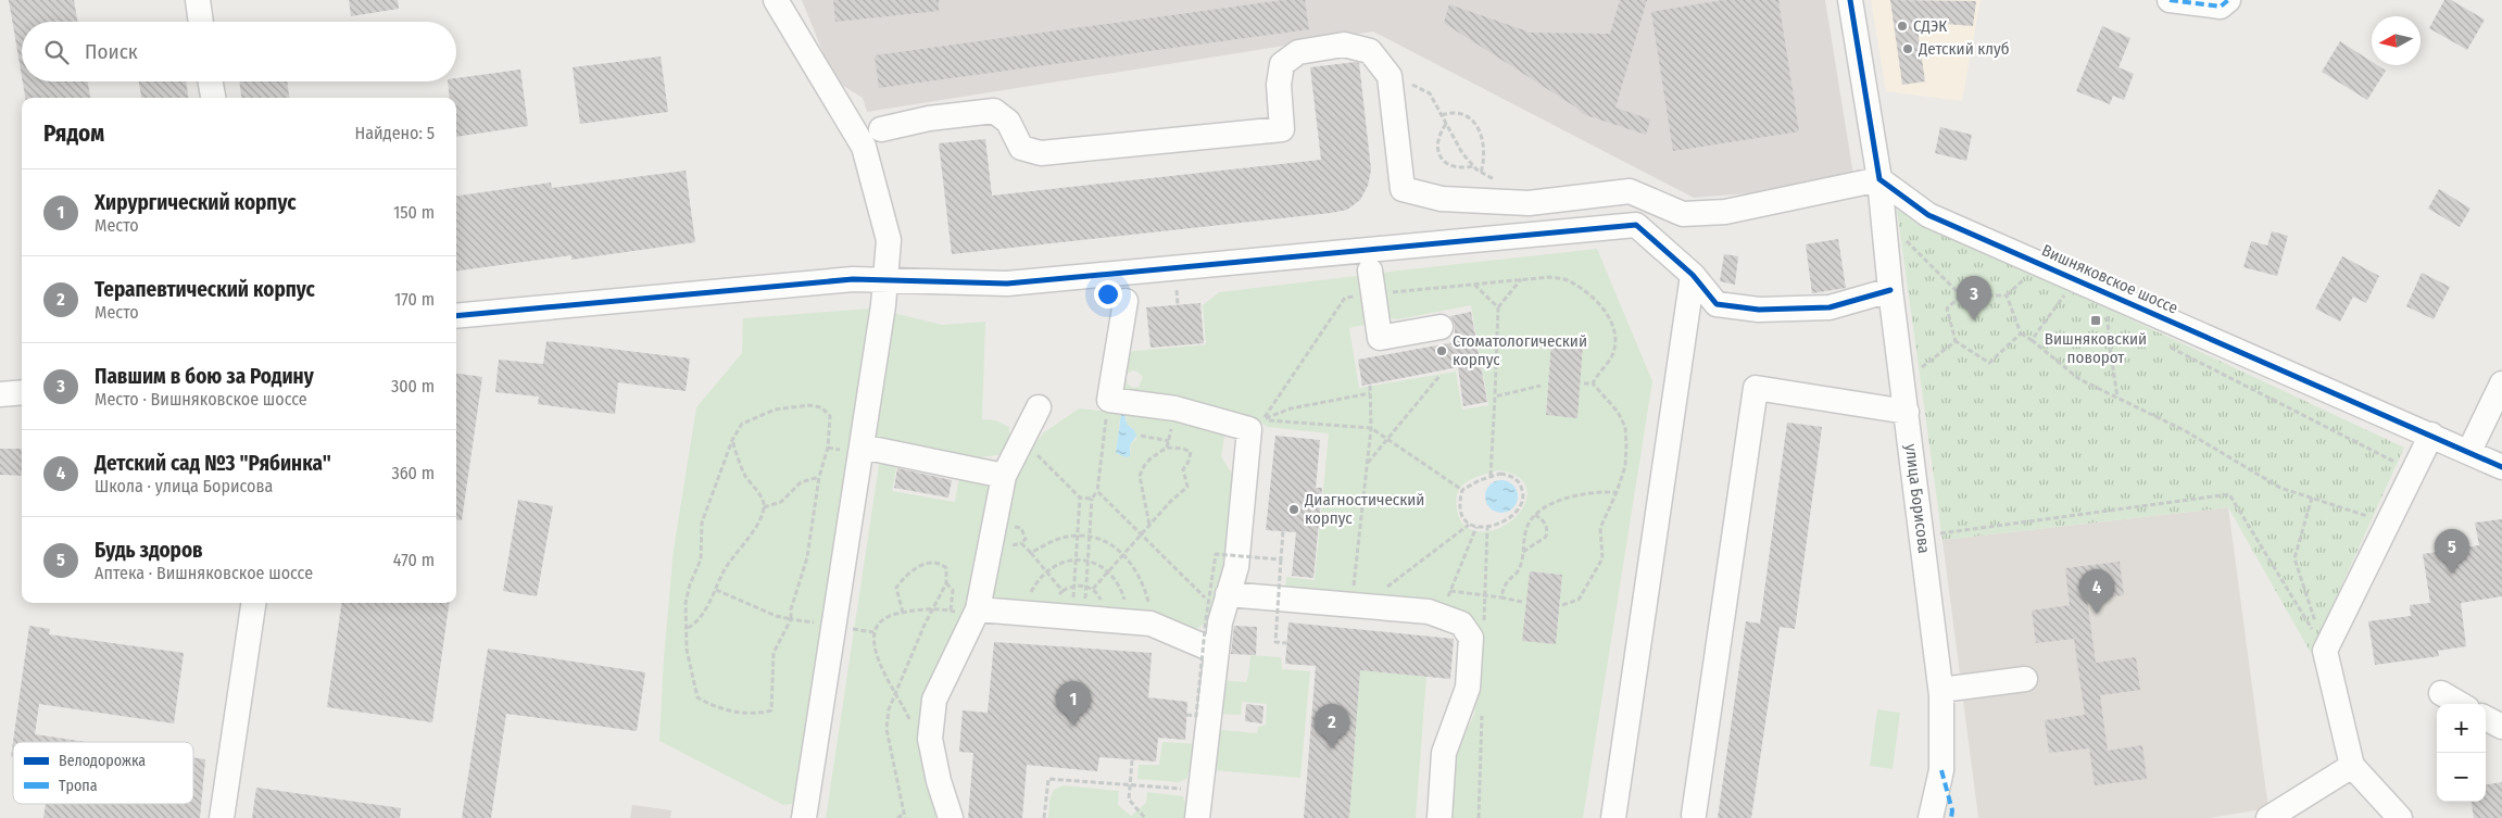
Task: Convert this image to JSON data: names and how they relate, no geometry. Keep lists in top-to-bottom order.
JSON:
{
  "streets": {
    "street": ["Вишняковское шоссе", "улица Борисова"]
  },
  "crossings": [
    ["Вишняковское шоссе", "улица Борисова"]
  ],
  "places": {
    "other": [
      "СДЭК",
      "Детский клуб",
      "Стоматологический корпус",
      "Диагностический корпус"
    ],
    "transit": ["Вишняковский поворот"]
  },
  "legend": ["Велодорожка", "Тропа"],
  "north": "left",
  "page": {
    "search": "Поиск",
    "heading": ["Рядом", "Найдено: 5"],
    "list": [
      {
        "mark": "1",
        "name": "Хирургический корпус",
        "note": "Место",
        "value": "150 m"
      },
      {
        "mark": "2",
        "name": "Терапевтический корпус",
        "note": "Место",
        "value": "170 m"
      },
      {
        "mark": "3",
        "name": "Павшим в бою за Родину",
        "note": "Место · Вишняковское шоссе",
        "value": "300 m"
      },
      {
        "mark": "4",
        "name": "Детский сад №3 \"Рябинка\"",
        "note": "Школа · улица Борисова",
        "value": "360 m"
      },
      {
        "mark": "5",
        "name": "Будь здоров",
        "note": "Аптека · Вишняковское шоссе",
        "value": "470 m"
      }
    ],
    "pins": [
      "3",
      "5",
      "4",
      "1",
      "2"
    ],
    "map_buttons": ["+", "−"]
  }
}
